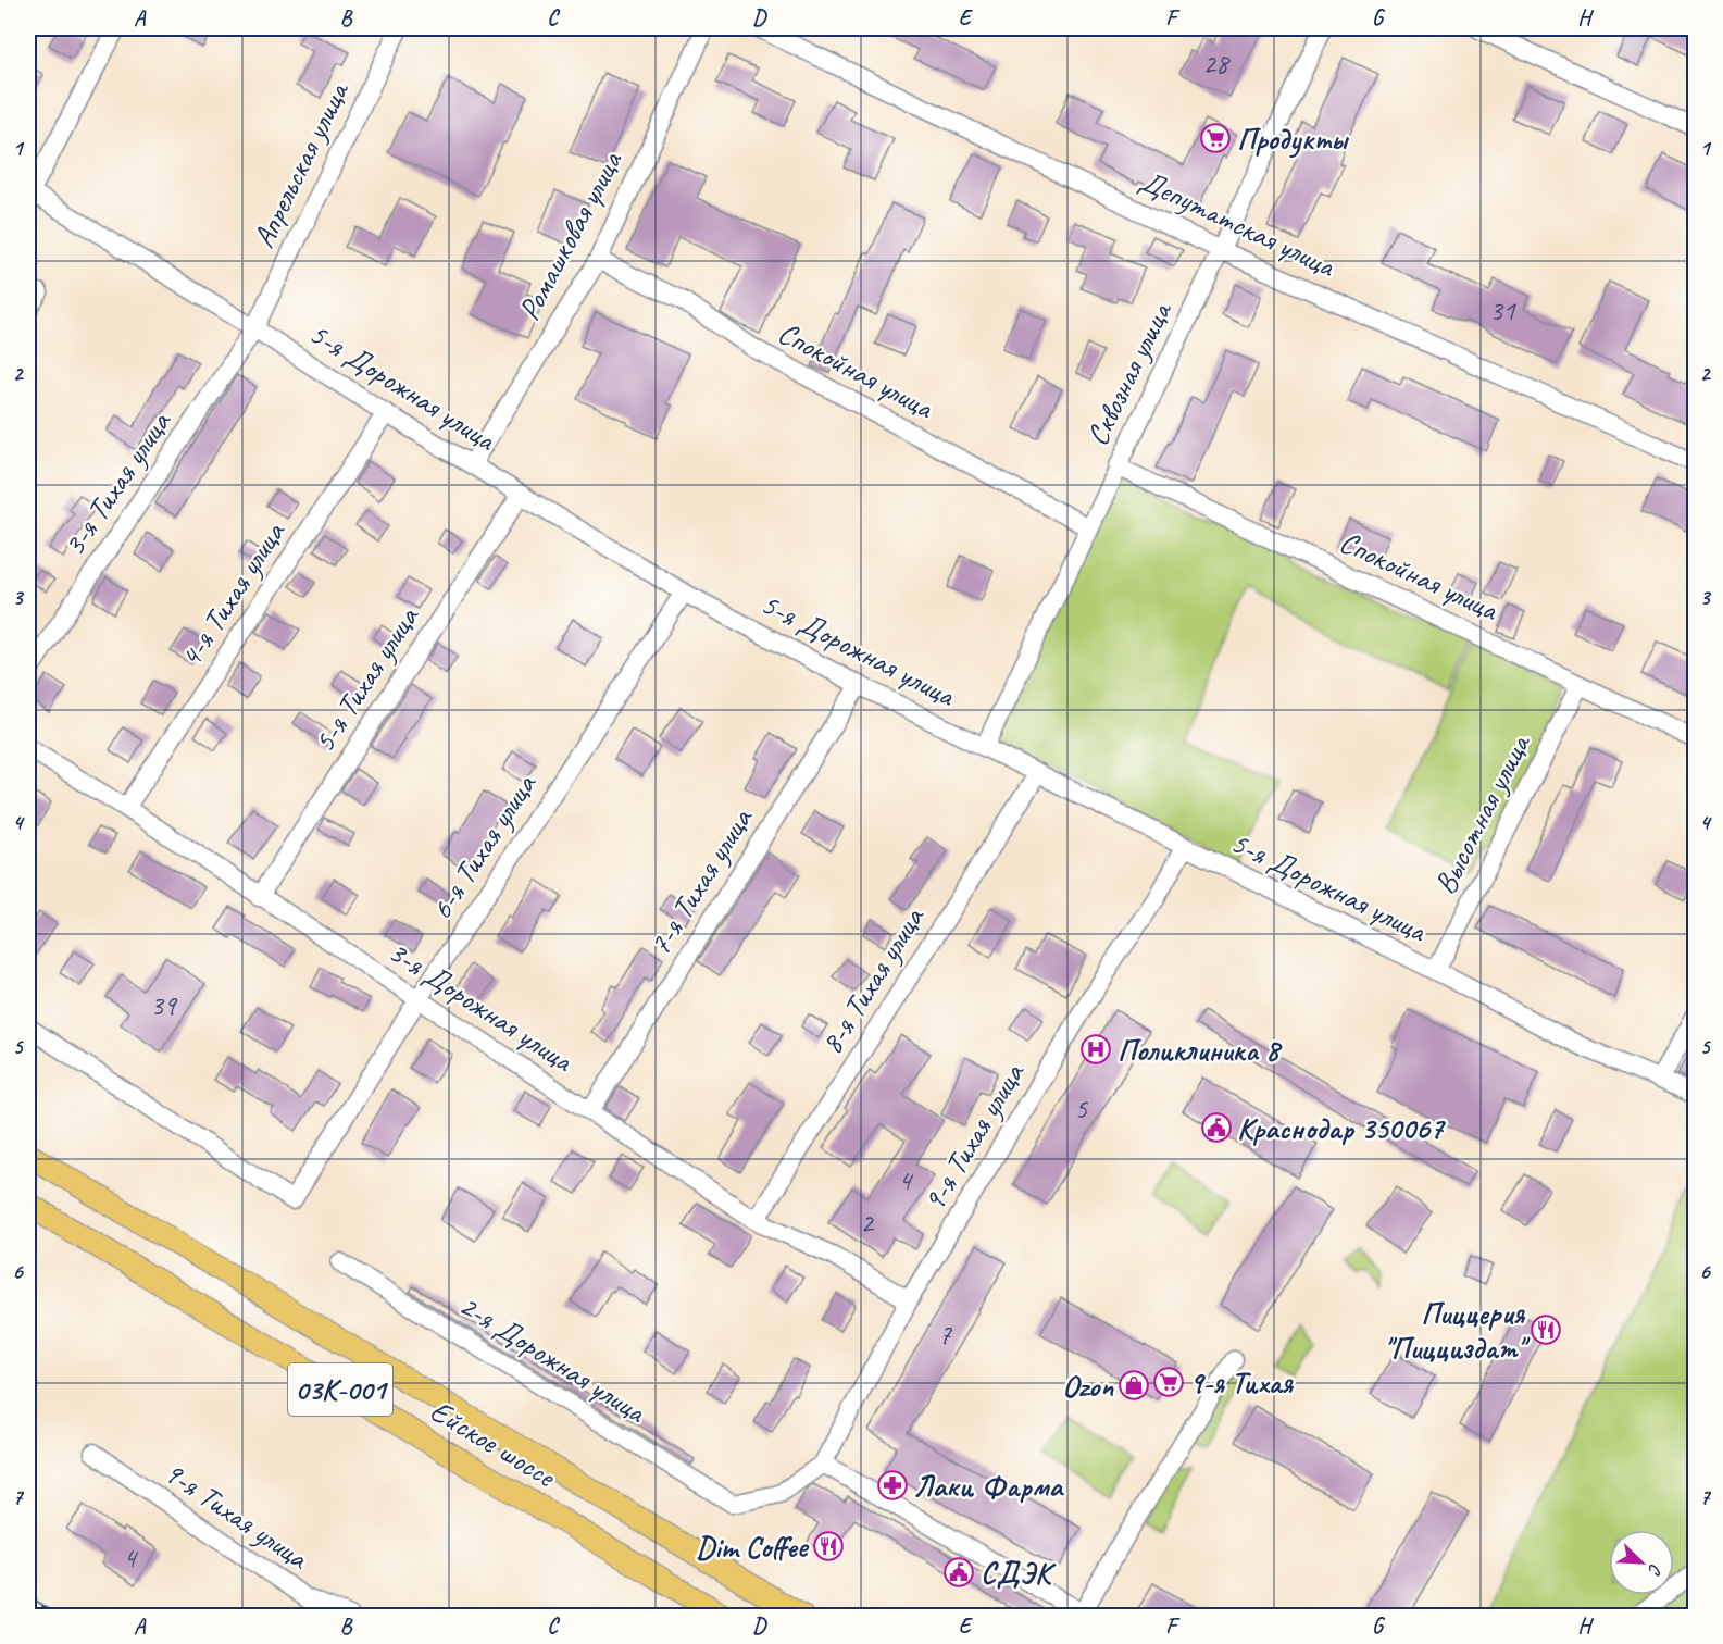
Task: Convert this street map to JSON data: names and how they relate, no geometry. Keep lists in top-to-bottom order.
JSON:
{
  "streets": {
    "main road": ["03К-001", "Ейское шоссе"],
    "street": [
      "Апрельская улица",
      "Депутатская улица",
      "Ромашковая улица",
      "Спокойная улица",
      "Сквозная улица",
      "5-я Дорожная улица",
      "3-я Тихая улица",
      "4-я Тихая улица",
      "5-я Тихая улица",
      "Высотная улица",
      "6-я Тихая улица",
      "7-я Тихая улица",
      "8-я Тихая улица",
      "3-я Дорожная улица",
      "9-я Тихая улица",
      "2-я Дорожная улица"
    ]
  },
  "crossings": [
    ["Апрельская улица", "5-я Дорожная улица"],
    ["Апрельская улица", "3-я Тихая улица"],
    ["Депутатская улица", "Сквозная улица"],
    ["Ромашковая улица", "Спокойная улица"],
    ["Ромашковая улица", "5-я Дорожная улица"],
    ["Спокойная улица", "Сквозная улица"],
    ["Спокойная улица", "Высотная улица"],
    ["Сквозная улица", "5-я Дорожная улица"],
    ["5-я Дорожная улица", "3-я Тихая улица"],
    ["5-я Дорожная улица", "4-я Тихая улица"],
    ["5-я Дорожная улица", "5-я Тихая улица"],
    ["5-я Дорожная улица", "Высотная улица"],
    ["5-я Дорожная улица", "6-я Тихая улица"],
    ["5-я Дорожная улица", "7-я Тихая улица"],
    ["5-я Дорожная улица", "8-я Тихая улица"],
    ["5-я Дорожная улица", "9-я Тихая улица"],
    ["4-я Тихая улица", "3-я Дорожная улица"],
    ["5-я Тихая улица", "3-я Дорожная улица"],
    ["6-я Тихая улица", "3-я Дорожная улица"],
    ["7-я Тихая улица", "3-я Дорожная улица"],
    ["8-я Тихая улица", "3-я Дорожная улица"],
    ["3-я Дорожная улица", "9-я Тихая улица"],
    ["9-я Тихая улица", "2-я Дорожная улица"]
  ],
  "places": {
    "supermarket": ["Продукты", "9-я Тихая"],
    "hospital": ["Поликлиника 8"],
    "public building": ["Краснодар 350067", "СДЭК"],
    "restaurant": ["Пиццерия \"Пицциздат\"", "Dim Coffee"],
    "shop": ["Ozon"],
    "pharmacy": ["Лаки Фарма"]
  },
  "house_numbers": [
    "28",
    "31",
    "39",
    "5",
    "4",
    "2",
    "7",
    "4"
  ],
  "north": "bottom right",
  "grid": {
    "columns": [
      "A",
      "B",
      "C",
      "D",
      "E",
      "F",
      "G",
      "H"
    ],
    "rows": [
      "1",
      "2",
      "3",
      "4",
      "5",
      "6",
      "7"
    ]
  }
}
